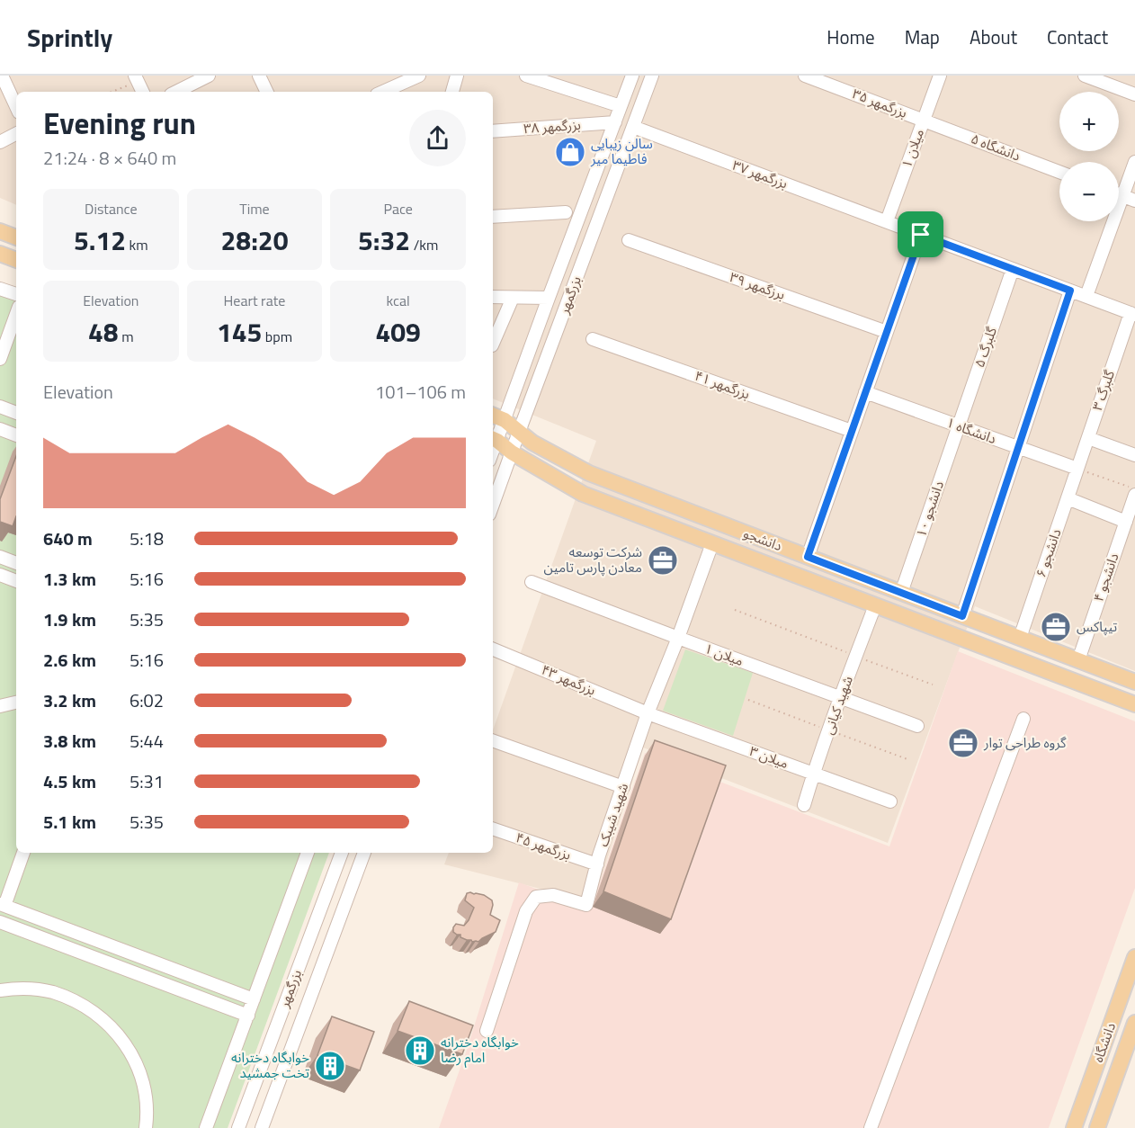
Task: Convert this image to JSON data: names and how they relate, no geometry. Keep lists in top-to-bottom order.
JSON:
{
  "streets": {
    "main road": ["دانشجو", "دانشگاه"],
    "street": [
      "بزرگمهر ۳۵",
      "بزرگمهر ۳۸",
      "دانشگاه ۵",
      "میلان ۱",
      "بزرگمهر ۳۷",
      "برزگمهر ۳۹",
      "بزرگمهر",
      "گلبرگ ۵",
      "بزرگمهر ۴۱",
      "گلبرگ ۳",
      "دانشگاه ۱",
      "دانشجو ۱۰",
      "دانشجو ۶",
      "دانشجو ۴",
      "بزرگمهر ۴۳",
      "شهید کیانی",
      "میلان ۳",
      "شهید شیبک",
      "بزرگمهر ۴۵"
    ]
  },
  "crossings": [
    ["بزرگمهر ۳۵", "دانشگاه ۵"],
    ["بزرگمهر ۳۵", "میلان ۱"],
    ["بزرگمهر ۳۸", "بزرگمهر"],
    ["دانشگاه ۵", "میلان ۱"],
    ["میلان ۱", "بزرگمهر ۳۷"],
    ["میلان ۱", "شهید کیانی"],
    ["میلان ۱", "شهید شیبک"],
    ["بزرگمهر ۳۷", "بزرگمهر"],
    ["بزرگمهر ۳۷", "گلبرگ ۵"],
    ["بزرگمهر ۳۷", "گلبرگ ۳"],
    ["بزرگمهر", "دانشجو"],
    ["گلبرگ ۵", "دانشگاه ۱"],
    ["گلبرگ ۵", "دانشجو ۱۰"],
    ["گلبرگ ۳", "دانشگاه ۱"],
    ["گلبرگ ۳", "دانشجو ۶"],
    ["دانشگاه ۱", "دانشجو ۱۰"],
    ["دانشگاه ۱", "دانشجو ۶"],
    ["دانشجو ۱۰", "دانشجو"],
    ["دانشجو", "دانشجو ۶"],
    ["دانشجو", "دانشجو ۴"],
    ["دانشجو", "شهید کیانی"],
    ["دانشجو", "شهید شیبک"],
    ["بزرگمهر ۴۳", "میلان ۳"],
    ["بزرگمهر ۴۳", "شهید شیبک"],
    ["شهید کیانی", "میلان ۳"],
    ["میلان ۳", "شهید شیبک"],
    ["شهید شیبک", "بزرگمهر ۴۵"]
  ],
  "places": {
    "shop": ["سالن زیبایی فاطیما میر"],
    "office": ["شرکت توسعه معادن پارس تامین", "تیپاکس", "گروه طراحی توار"],
    "building": ["خوابگاه دخترانه امام رضا", "خوابگاه دخترانه تخت جمشید"]
  },
  "page": {
    "header": "Sprintly",
    "nav": [
      "Home",
      "Map",
      "About",
      "Contact"
    ],
    "map_buttons": ["+", "−"],
    "heading": ["Evening run", "21:24 · 8 × 640 m"],
    "stats": [
      ["Distance", "5.12 km"],
      ["Time", "28:20"],
      ["Pace", "5:32 /km"],
      ["Elevation", "48 m"],
      ["Heart rate", "145 bpm"],
      ["kcal", "409"]
    ],
    "chart": ["Elevation", "101–106 m"],
    "list": [
      {
        "name": "640 m",
        "note": "5:18"
      },
      {
        "name": "1.3 km",
        "note": "5:16"
      },
      {
        "name": "1.9 km",
        "note": "5:35"
      },
      {
        "name": "2.6 km",
        "note": "5:16"
      },
      {
        "name": "3.2 km",
        "note": "6:02"
      },
      {
        "name": "3.8 km",
        "note": "5:44"
      },
      {
        "name": "4.5 km",
        "note": "5:31"
      },
      {
        "name": "5.1 km",
        "note": "5:35"
      }
    ]
  }
}
